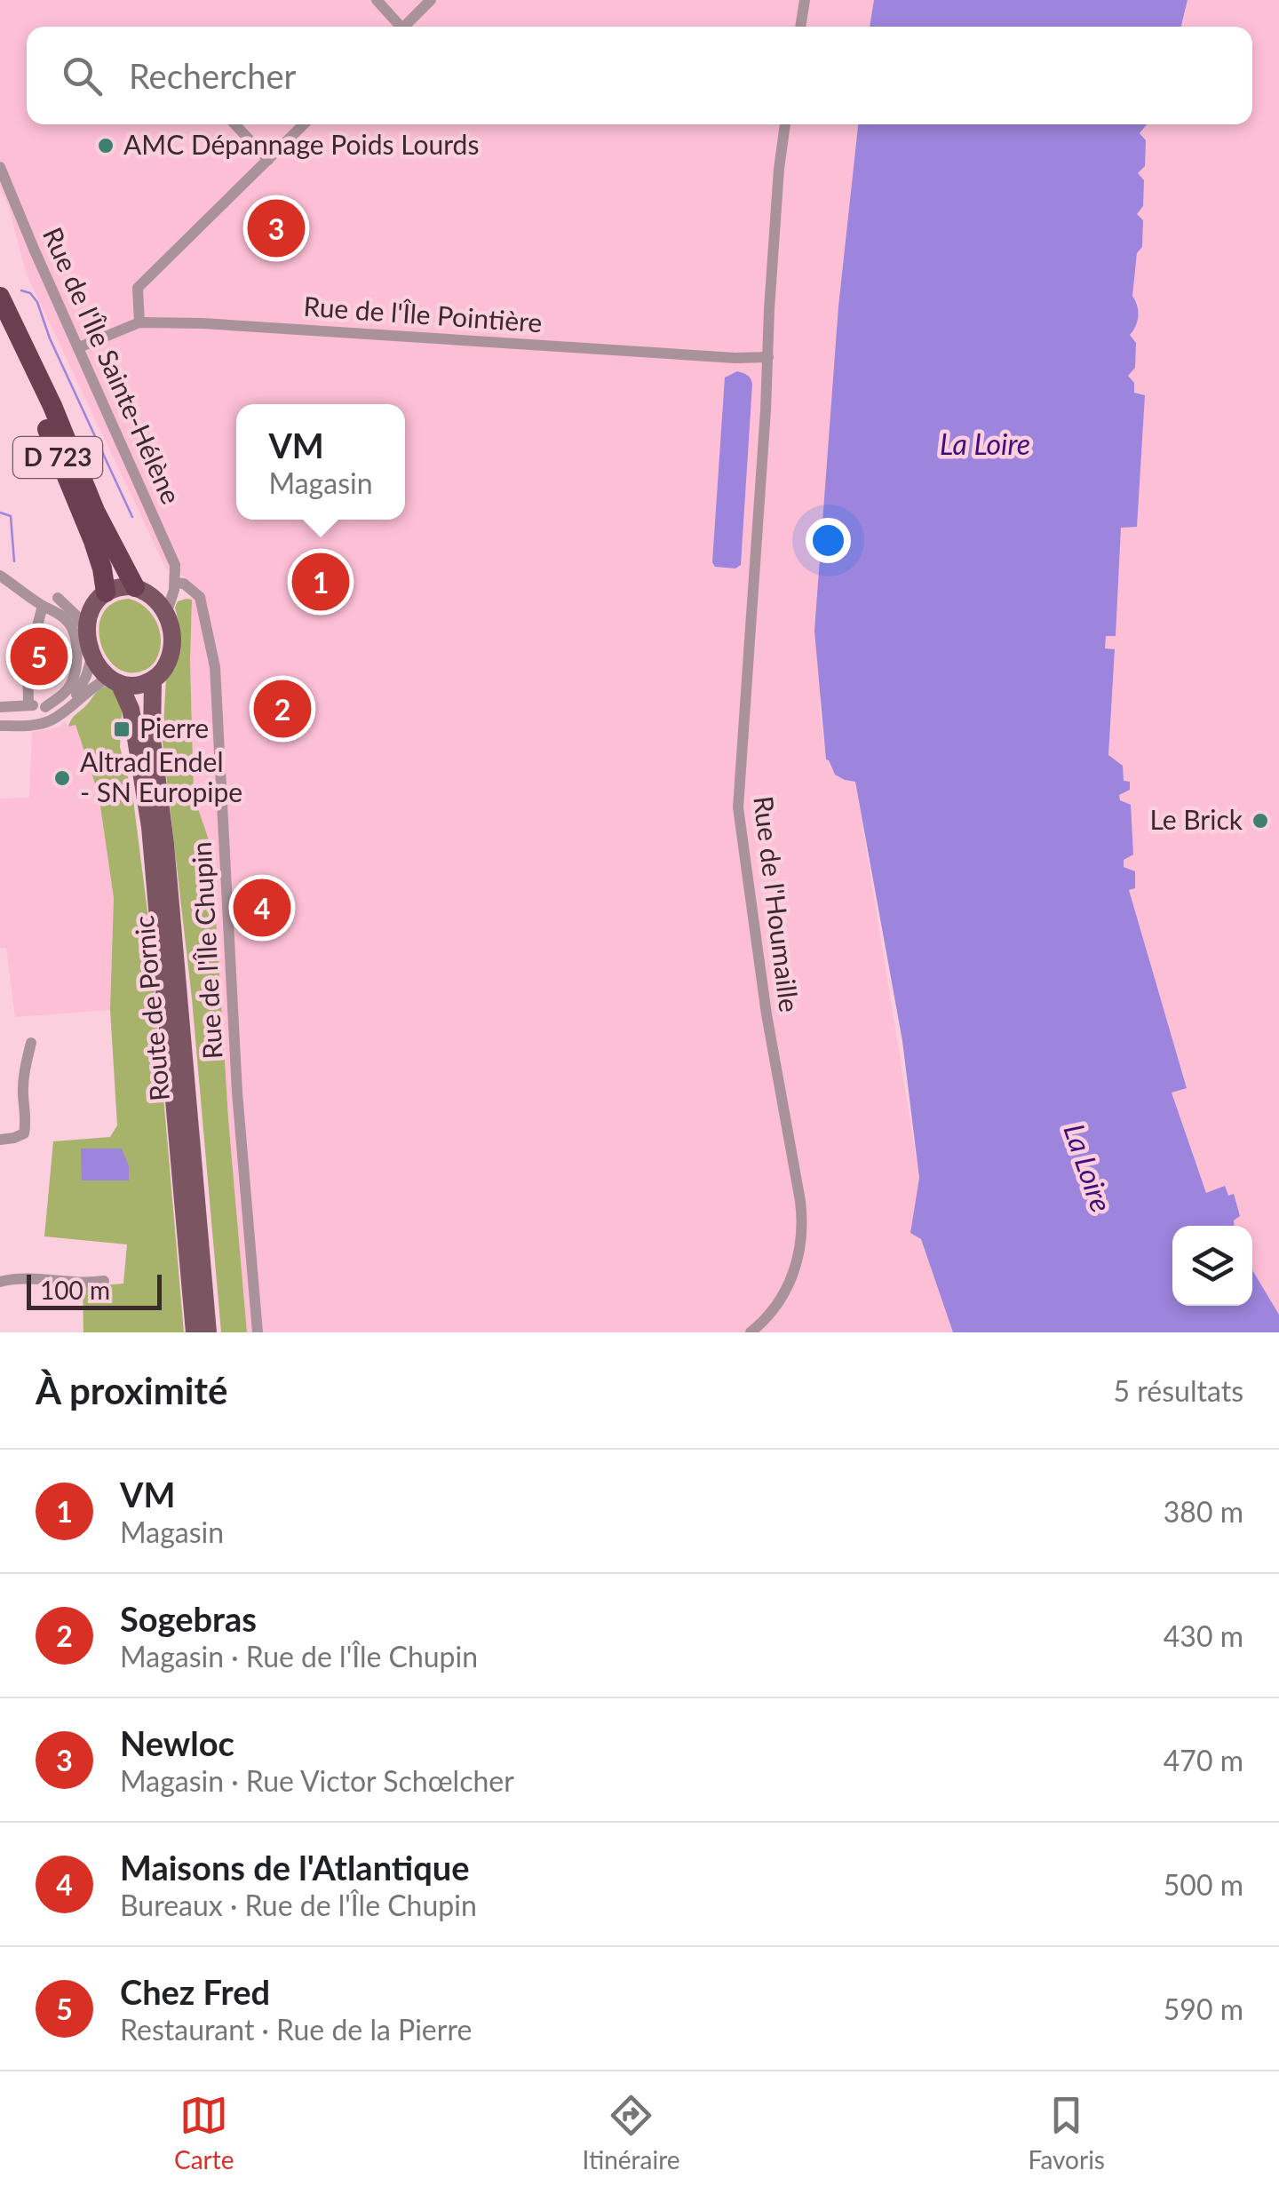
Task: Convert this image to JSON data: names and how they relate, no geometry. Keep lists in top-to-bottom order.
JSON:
{
  "streets": {
    "highway": ["D 723"],
    "main road": ["Route de Pornic"],
    "street": [
      "Rue de l'Île Pointière",
      "Rue de l'Île Sainte-Hélène",
      "Rue de l'Houmaille",
      "Rue de l'Île Chupin"
    ]
  },
  "crossings": [
    ["Rue de l'Île Pointière", "Rue de l'Île Sainte-Hélène"],
    ["Rue de l'Île Pointière", "Rue de l'Houmaille"],
    ["Rue de l'Île Sainte-Hélène", "Rue de l'Île Chupin"],
    ["D 723", "Route de Pornic"]
  ],
  "water": ["La Loire"],
  "places": {
    "other": ["AMC Dépannage Poids Lourds", "Altrad Endel - SN Europipe", "Le Brick"],
    "transit": ["Pierre"]
  },
  "scale_bar": "100 m",
  "page": {
    "search": "Rechercher",
    "pins": [
      "3",
      "1",
      "5",
      "2",
      "4"
    ],
    "popup": ["VM", "Magasin"],
    "scale": "100 m",
    "heading": ["À proximité", "5 résultats"],
    "list": [
      {
        "mark": "1",
        "name": "VM",
        "note": "Magasin",
        "value": "380 m"
      },
      {
        "mark": "2",
        "name": "Sogebras",
        "note": "Magasin · Rue de l'Île Chupin",
        "value": "430 m"
      },
      {
        "mark": "3",
        "name": "Newloc",
        "note": "Magasin · Rue Victor Schœlcher",
        "value": "470 m"
      },
      {
        "mark": "4",
        "name": "Maisons de l'Atlantique",
        "note": "Bureaux · Rue de l'Île Chupin",
        "value": "500 m"
      },
      {
        "mark": "5",
        "name": "Chez Fred",
        "note": "Restaurant · Rue de la Pierre",
        "value": "590 m"
      }
    ],
    "nav": ["Carte", "Itinéraire", "Favoris"]
  }
}
